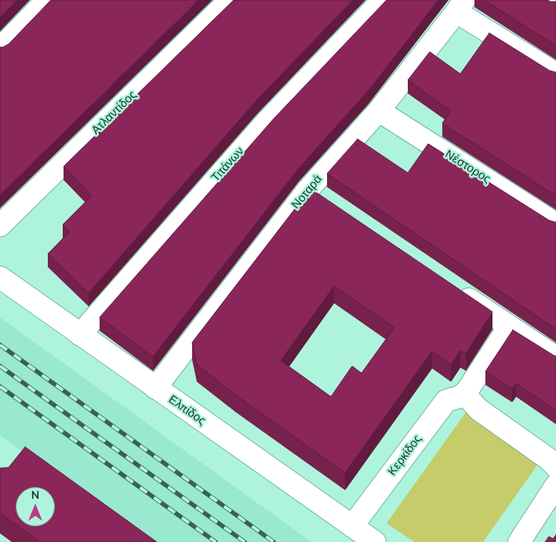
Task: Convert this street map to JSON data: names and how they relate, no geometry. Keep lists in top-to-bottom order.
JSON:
{
  "streets": {
    "street": [
      "Ατλαντίδος",
      "Τιτάνων",
      "Νέστορος",
      "Νοταρά",
      "Ελπίδος",
      "Κερκίδος"
    ]
  },
  "crossings": [
    ["Τιτάνων", "Ελπίδος"],
    ["Νέστορος", "Νοταρά"],
    ["Νοταρά", "Ελπίδος"],
    ["Ελπίδος", "Κερκίδος"]
  ],
  "north": "top"
}
